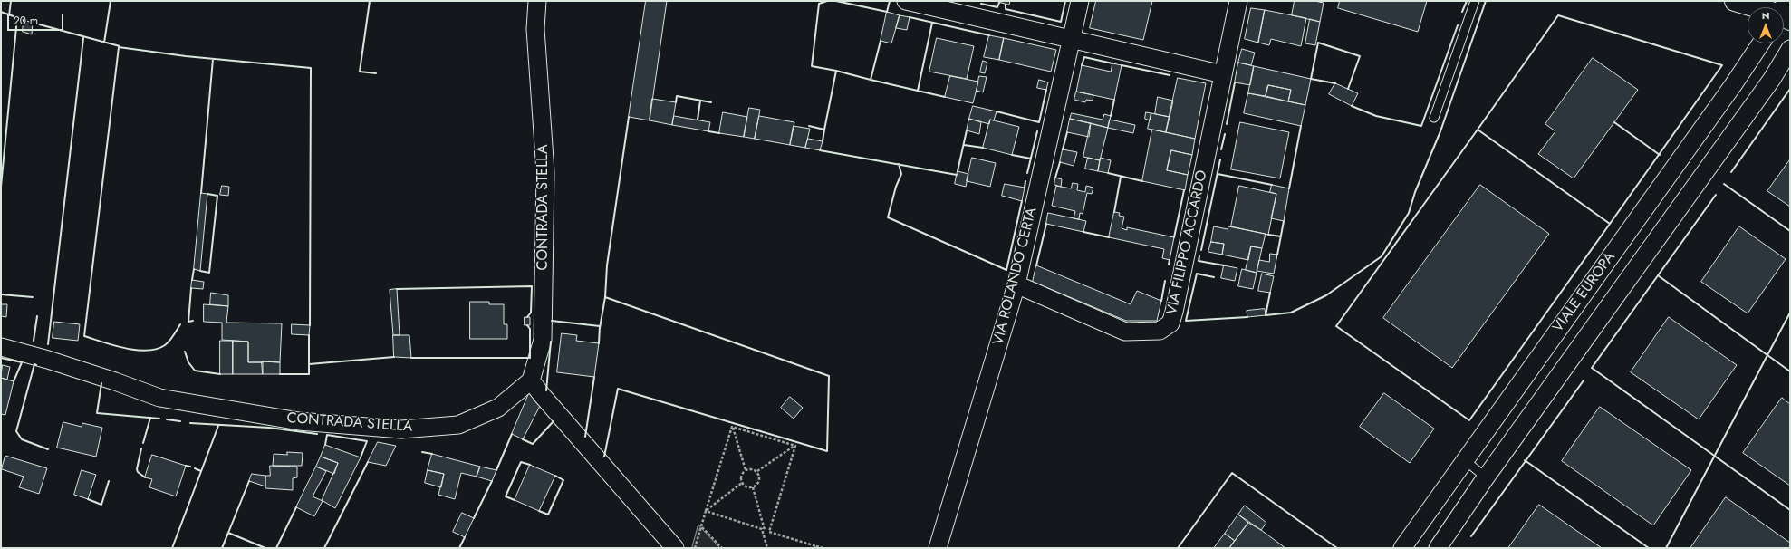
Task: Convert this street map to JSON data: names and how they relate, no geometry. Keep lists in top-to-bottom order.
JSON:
{
  "streets": {
    "street": [
      "CONTRADA STELLA",
      "VIA FILIPPO ACCARDO",
      "VIA ROLANDO CERTA",
      "VIALE EUROPA"
    ]
  },
  "crossings": [
    ["VIA FILIPPO ACCARDO", "VIA ROLANDO CERTA"]
  ],
  "scale_bar": "20 m",
  "north": "top"
}
